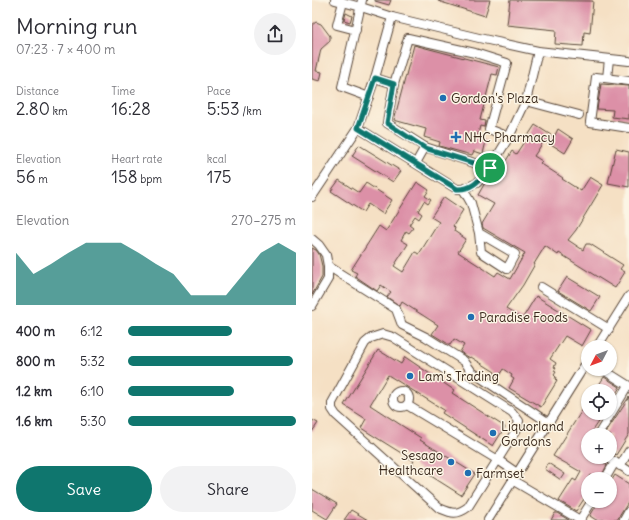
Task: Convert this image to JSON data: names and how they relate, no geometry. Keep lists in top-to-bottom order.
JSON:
{
  "places": {
    "other": [
      "Gordon's Plaza",
      "Paradise Foods",
      "Lam's Trading",
      "Liquorland Gordons",
      "Sesago Healthcare",
      "Farmset"
    ],
    "health": ["NHC Pharmacy"]
  },
  "north": "bottom left",
  "page": {
    "heading": ["Morning run", "07:23 · 7 × 400 m"],
    "stats": [
      ["Distance", "2.80 km"],
      ["Time", "16:28"],
      ["Pace", "5:53 /km"],
      ["Elevation", "56 m"],
      ["Heart rate", "158 bpm"],
      ["kcal", "175"]
    ],
    "chart": ["Elevation", "270–275 m"],
    "list": [
      {
        "name": "400 m",
        "note": "6:12"
      },
      {
        "name": "800 m",
        "note": "5:32"
      },
      {
        "name": "1.2 km",
        "note": "6:10"
      },
      {
        "name": "1.6 km",
        "note": "5:30"
      }
    ],
    "map_buttons": ["+", "−"],
    "buttons": ["Save", "Share"]
  }
}
